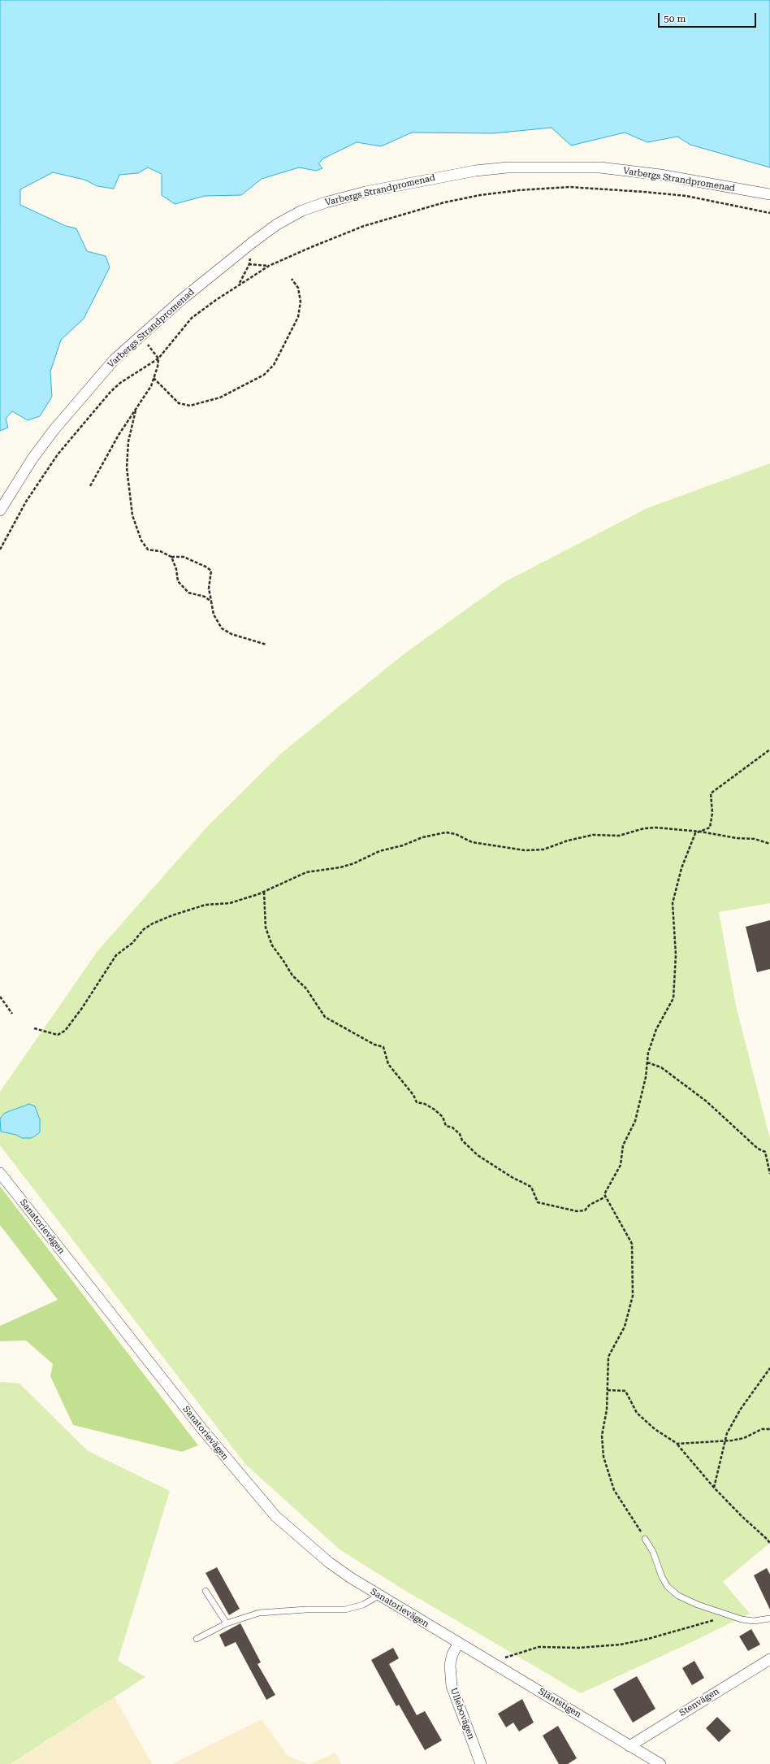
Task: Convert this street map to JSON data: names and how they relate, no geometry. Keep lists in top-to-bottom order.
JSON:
{
  "streets": {
    "street": [
      "Varbergs Strandpromenad",
      "Sanatorievägen",
      "Stenvägen",
      "Släntstigen",
      "Ullebovägen"
    ]
  },
  "crossings": [
    ["Sanatorievägen", "Släntstigen"],
    ["Sanatorievägen", "Ullebovägen"],
    ["Stenvägen", "Släntstigen"],
    ["Släntstigen", "Ullebovägen"]
  ],
  "scale_bar": "50 m"
}
